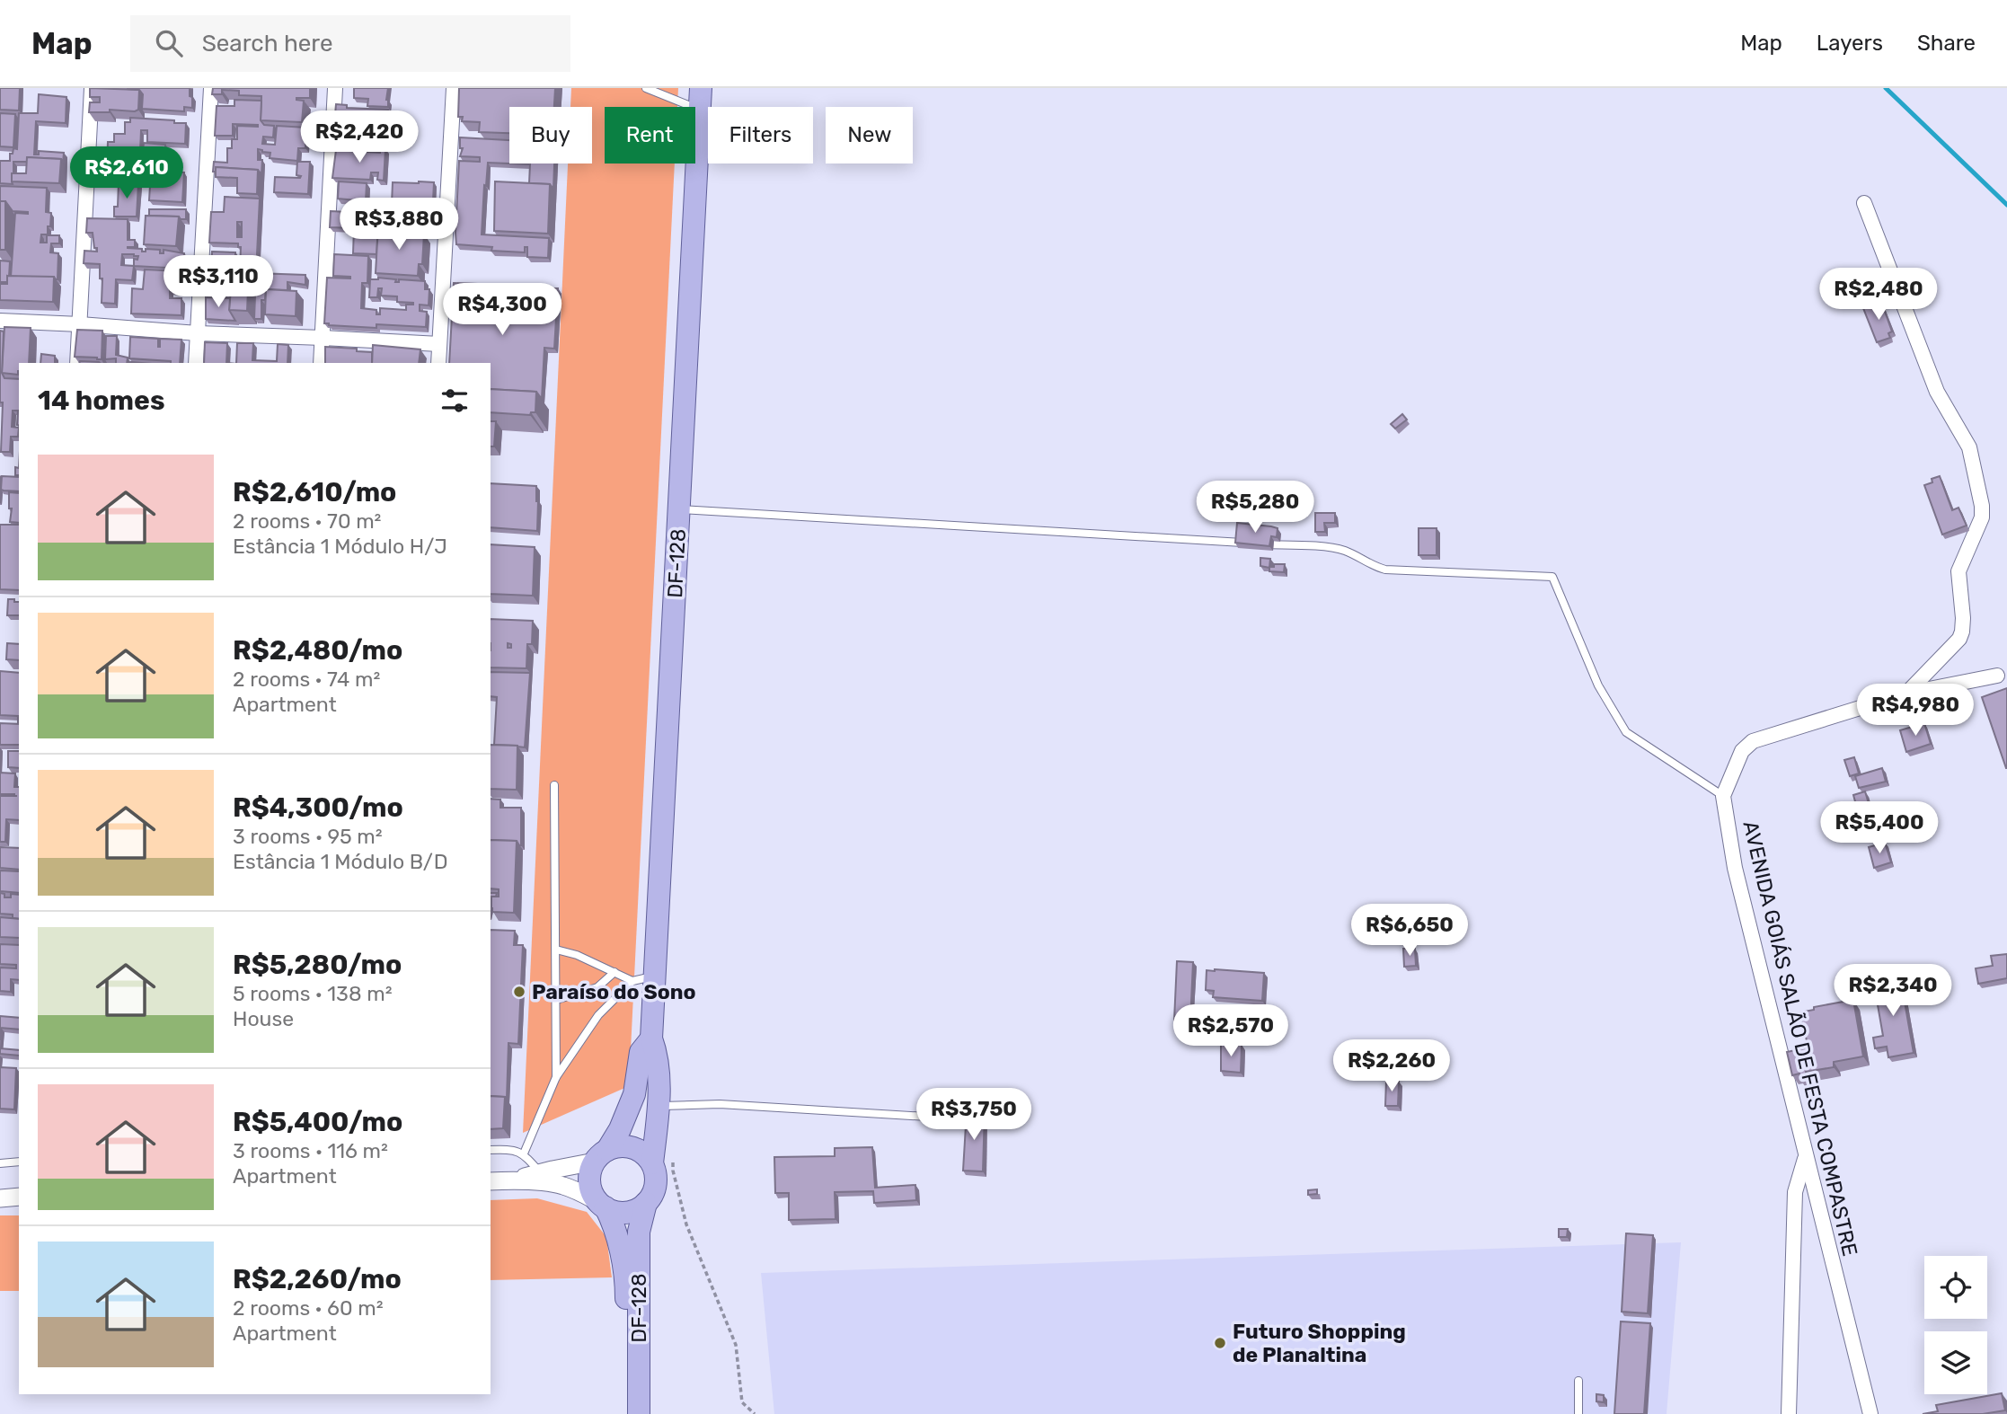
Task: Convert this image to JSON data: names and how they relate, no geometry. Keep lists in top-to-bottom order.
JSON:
{
  "streets": {
    "main road": ["DF-128"],
    "street": ["AVENIDA GOIÁS SALÃO DE FESTA COMPASTRE"]
  },
  "places": ["Paraíso do Sono", "Futuro Shopping de Planaltina"],
  "page": {
    "header": "Map",
    "search": "Search here",
    "nav": ["Map", "Layers", "Share"],
    "chip": [
      "Buy",
      "Rent",
      "Filters",
      "New"
    ],
    "price": [
      "R$2,420",
      "R$2,610",
      "R$3,880",
      "R$3,110",
      "R$2,480",
      "R$4,300",
      "R$5,280",
      "R$4,980",
      "R$5,400",
      "R$6,650",
      "R$2,340",
      "R$2,570",
      "R$2,260",
      "R$3,750"
    ],
    "heading": "14 homes",
    "list": [
      {
        "name": "R$2,610/mo",
        "note": "2 rooms · 70 m² · Estância 1 Módulo H/J"
      },
      {
        "name": "R$2,480/mo",
        "note": "2 rooms · 74 m² · Apartment"
      },
      {
        "name": "R$4,300/mo",
        "note": "3 rooms · 95 m² · Estância 1 Módulo B/D"
      },
      {
        "name": "R$5,280/mo",
        "note": "5 rooms · 138 m² · House"
      },
      {
        "name": "R$5,400/mo",
        "note": "3 rooms · 116 m² · Apartment"
      },
      {
        "name": "R$2,260/mo",
        "note": "2 rooms · 60 m² · Apartment"
      }
    ]
  }
}
